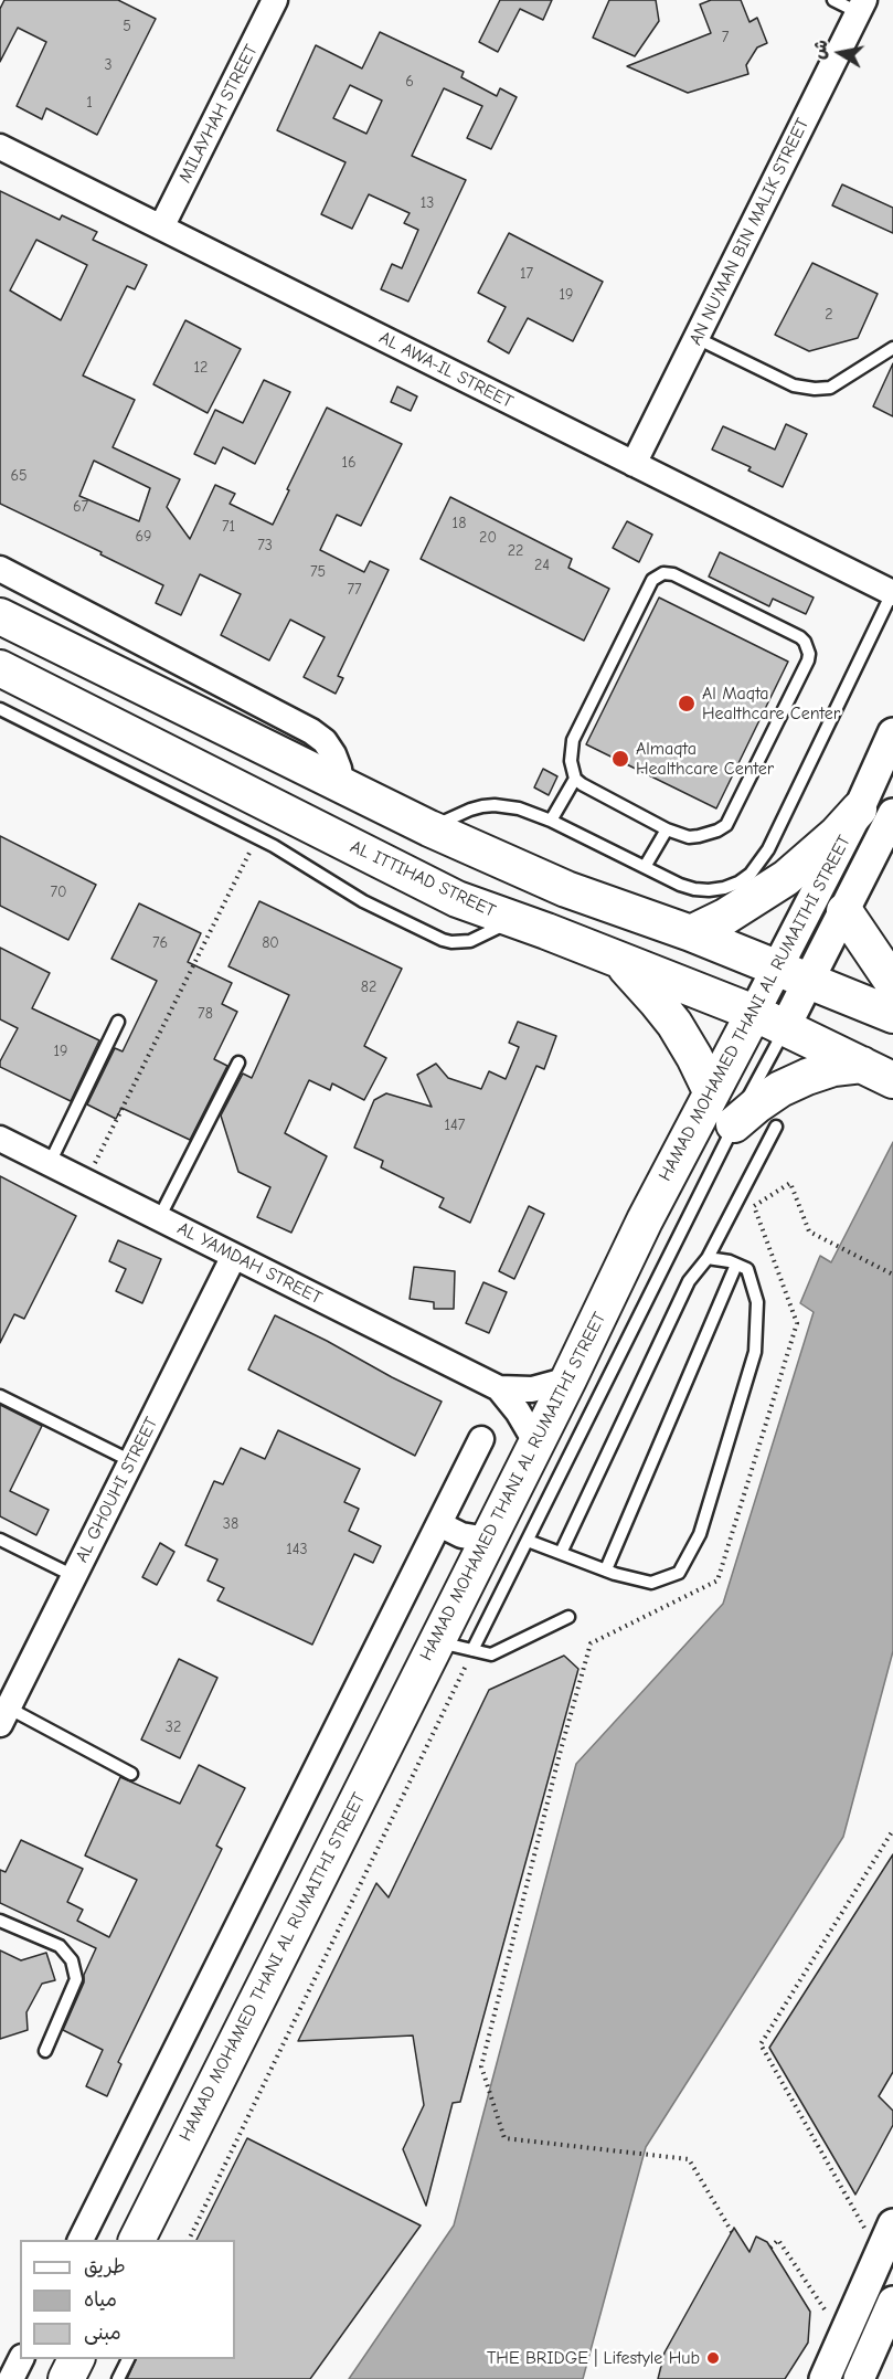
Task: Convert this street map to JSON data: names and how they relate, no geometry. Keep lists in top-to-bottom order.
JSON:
{
  "streets": {
    "main road": ["AL ITTIHAD STREET", "HAMAD MOHAMED THANI AL RUMAITHI STREET"],
    "street": [
      "MILAYHAH STREET",
      "AN NU'MAN BIN MALIK STREET",
      "AL AWA-IL STREET",
      "AL YAMDAH STREET",
      "AL GHOUHI STREET"
    ]
  },
  "crossings": [
    ["MILAYHAH STREET", "AL AWA-IL STREET"],
    ["AN NU'MAN BIN MALIK STREET", "AL AWA-IL STREET"],
    ["AL ITTIHAD STREET", "HAMAD MOHAMED THANI AL RUMAITHI STREET"],
    ["HAMAD MOHAMED THANI AL RUMAITHI STREET", "AL YAMDAH STREET"],
    ["AL YAMDAH STREET", "AL GHOUHI STREET"]
  ],
  "places": ["Al Maqta Healthcare Center", "Almaqta Healthcare Center", "THE BRIDGE | Lifestyle Hub"],
  "house_numbers": [
    "5",
    "7",
    "3",
    "6",
    "1",
    "13",
    "17",
    "19",
    "2",
    "12",
    "16",
    "65",
    "67",
    "18",
    "71",
    "69",
    "20",
    "73",
    "22",
    "24",
    "75",
    "77",
    "70",
    "76",
    "80",
    "82",
    "78",
    "19",
    "147",
    "38",
    "143",
    "32"
  ],
  "legend": ["طريق", "مياه", "مبنى"],
  "north": "left"
}
